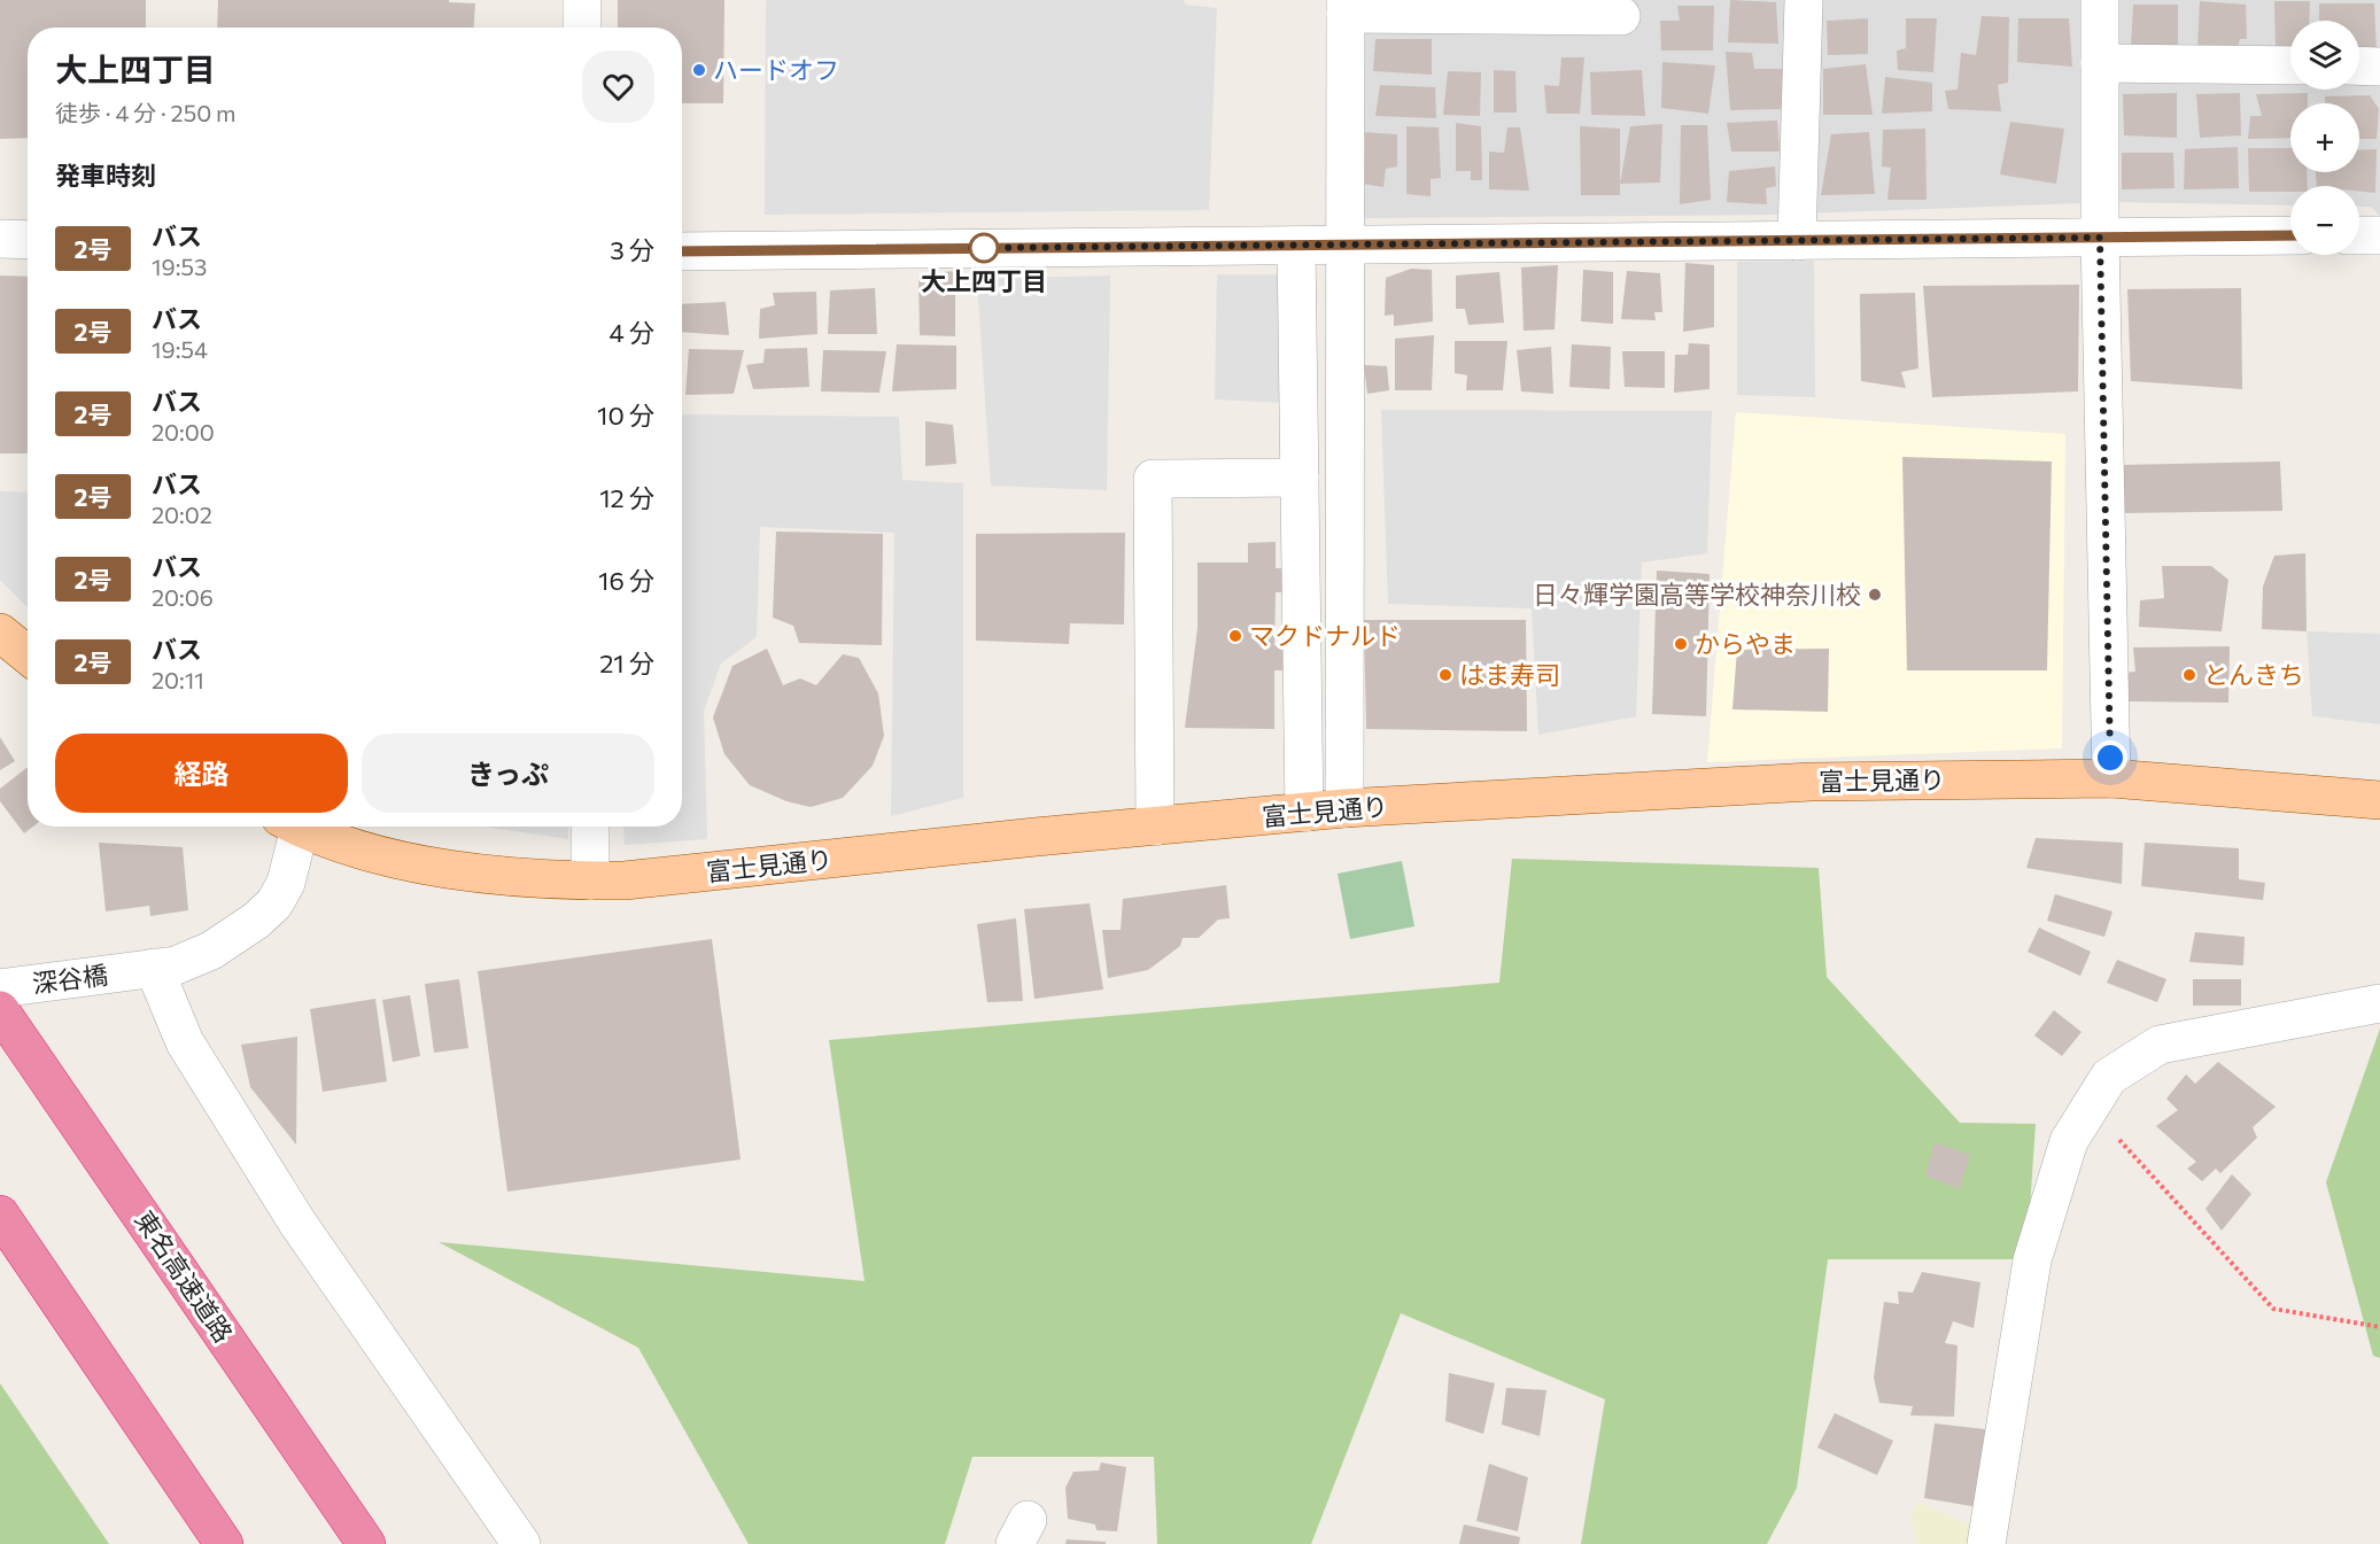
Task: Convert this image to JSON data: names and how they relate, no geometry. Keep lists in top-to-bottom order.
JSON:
{
  "streets": {
    "highway": ["東名高速道路"],
    "main road": ["富士見通り"],
    "street": ["深谷橋"]
  },
  "places": [
    "ハードオフ",
    "大上四丁目",
    "日々輝学園高等学校神奈川校",
    "マクドナルド",
    "からやま",
    "はま寿司",
    "とんきち"
  ],
  "lines": ["bus line 2号"],
  "page": {
    "map_buttons": ["+", "−"],
    "heading": [
      ["大上四丁目", "徒歩 · 4 分 · 250 m"],
      "発車時刻"
    ],
    "list": [
      {
        "mark": "2号",
        "name": "バス",
        "note": "19:53",
        "value": "3 分"
      },
      {
        "mark": "2号",
        "name": "バス",
        "note": "19:54",
        "value": "4 分"
      },
      {
        "mark": "2号",
        "name": "バス",
        "note": "20:00",
        "value": "10 分"
      },
      {
        "mark": "2号",
        "name": "バス",
        "note": "20:02",
        "value": "12 分"
      },
      {
        "mark": "2号",
        "name": "バス",
        "note": "20:06",
        "value": "16 分"
      },
      {
        "mark": "2号",
        "name": "バス",
        "note": "20:11",
        "value": "21 分"
      }
    ],
    "buttons": ["経路", "きっぷ"]
  }
}
